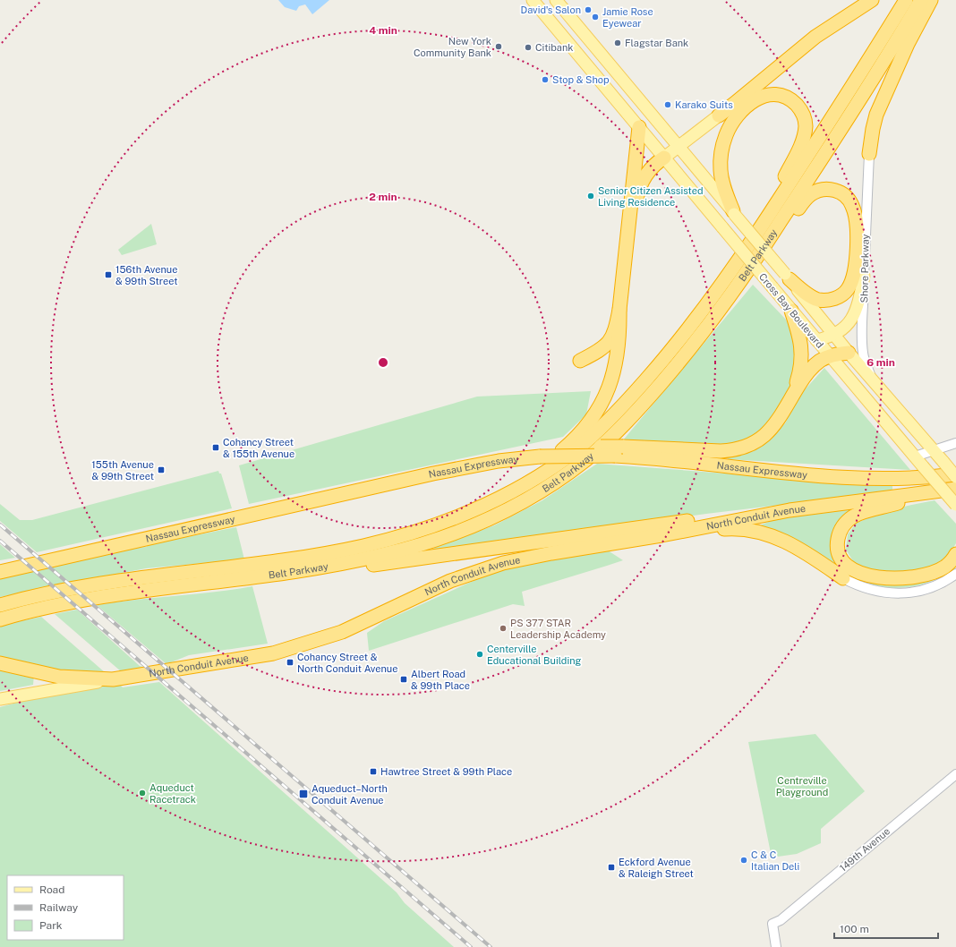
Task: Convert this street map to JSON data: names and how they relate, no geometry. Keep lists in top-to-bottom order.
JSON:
{
  "streets": {
    "highway": ["Belt Parkway", "Nassau Expressway", "North Conduit Avenue"],
    "main road": ["Cross Bay Boulevard"],
    "street": ["Shore Parkway", "149th Avenue"]
  },
  "crossings": [
    ["Shore Parkway", "Cross Bay Boulevard"],
    ["Cross Bay Boulevard", "Nassau Expressway"]
  ],
  "parks": ["Centreville Playground"],
  "places": {
    "other": [
      "David's Salon",
      "Jamie Rose Eyewear",
      "Flagstar Bank",
      "New York Community Bank",
      "Citibank",
      "Stop & Shop",
      "Karako Suits",
      "Senior Citizen Assisted Living Residence",
      "PS 377 STAR Leadership Academy",
      "Centerville Educational Building",
      "Aqueduct Racetrack",
      "C & C Italian Deli"
    ],
    "transit": [
      "156th Avenue & 99th Street",
      "Cohancy Street & 155th Avenue",
      "155th Avenue & 99th Street",
      "Cohancy Street & North Conduit Avenue",
      "Albert Road & 99th Place",
      "Hawtree Street & 99th Place",
      "Aqueduct–North Conduit Avenue",
      "Eckford Avenue & Raleigh Street"
    ]
  },
  "legend": ["Road", "Railway", "Park"],
  "scale_bar": "100 m",
  "rings": ["4 min", "2 min", "6 min"]
}
